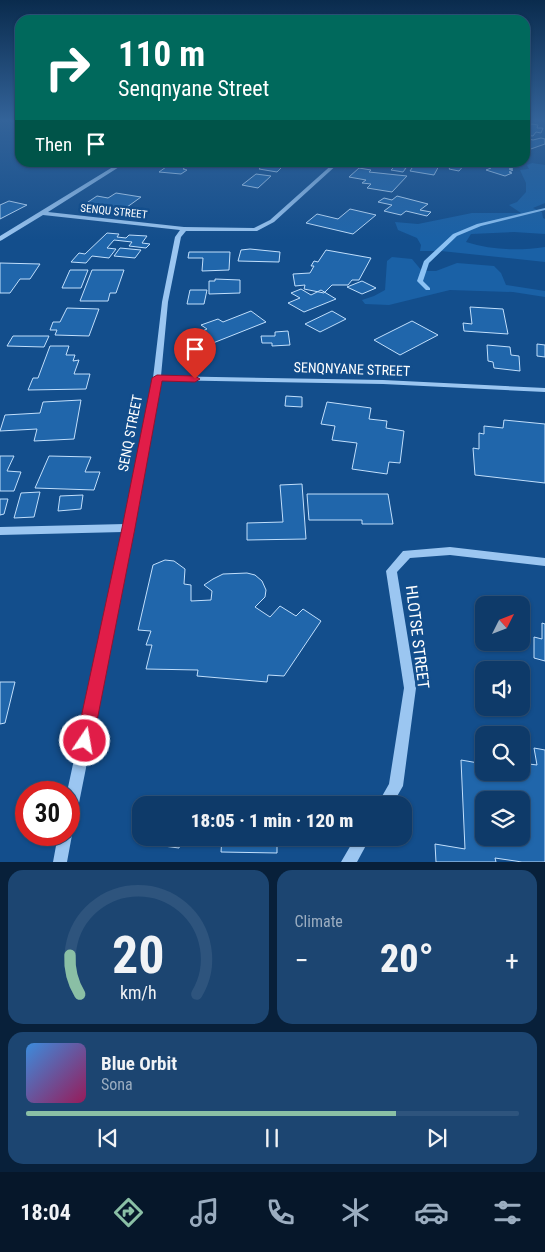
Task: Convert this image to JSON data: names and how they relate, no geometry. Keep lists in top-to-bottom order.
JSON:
{
  "streets": {
    "street": [
      "SENQU STREET",
      "SENQNYANE STREET",
      "SENQ STREET",
      "HLOTSE STREET"
    ]
  },
  "crossings": [
    ["SENQU STREET", "SENQ STREET"],
    ["SENQNYANE STREET", "SENQ STREET"]
  ],
  "north": "top right",
  "page": {
    "turn": ["110 m", "Senqnyane Street"],
    "then": "Then",
    "limit": "30",
    "trip": "18:05 · 1 min · 120 m",
    "tile": "Climate",
    "heat": ["−", "20°", "+"],
    "song": ["Blue Orbit", "Sona"],
    "tabs": "18:04",
    "gauge": ["20", "km/h"]
  }
}
